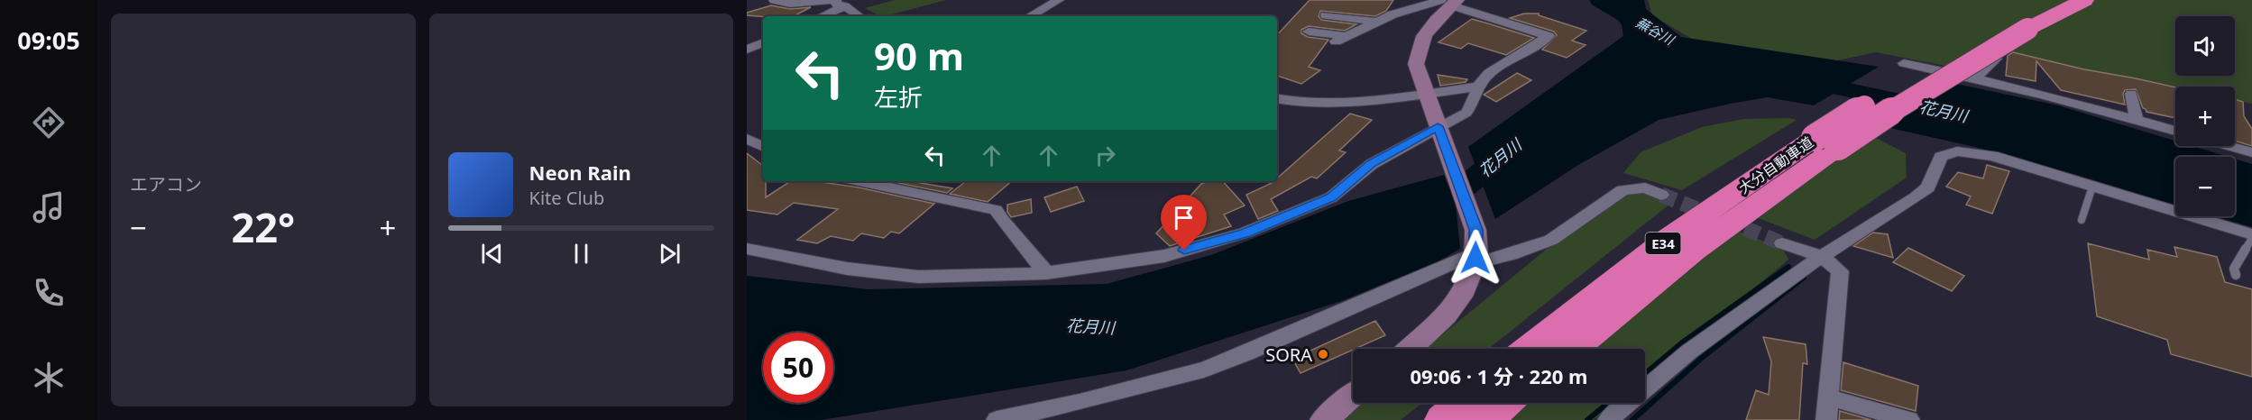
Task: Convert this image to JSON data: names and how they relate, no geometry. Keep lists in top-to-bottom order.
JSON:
{
  "streets": {
    "highway": ["大分自動車道", "E34"]
  },
  "water": ["蕪谷川", "花月川"],
  "places": ["SORA"],
  "page": {
    "tabs": "09:05",
    "tile": "エアコン",
    "map_buttons": ["+", "−"],
    "turn": ["90 m", "左折"],
    "song": ["Neon Rain", "Kite Club"],
    "heat": ["−", "22°", "+"],
    "limit": "50",
    "trip": "09:06 · 1 分 · 220 m"
  }
}
